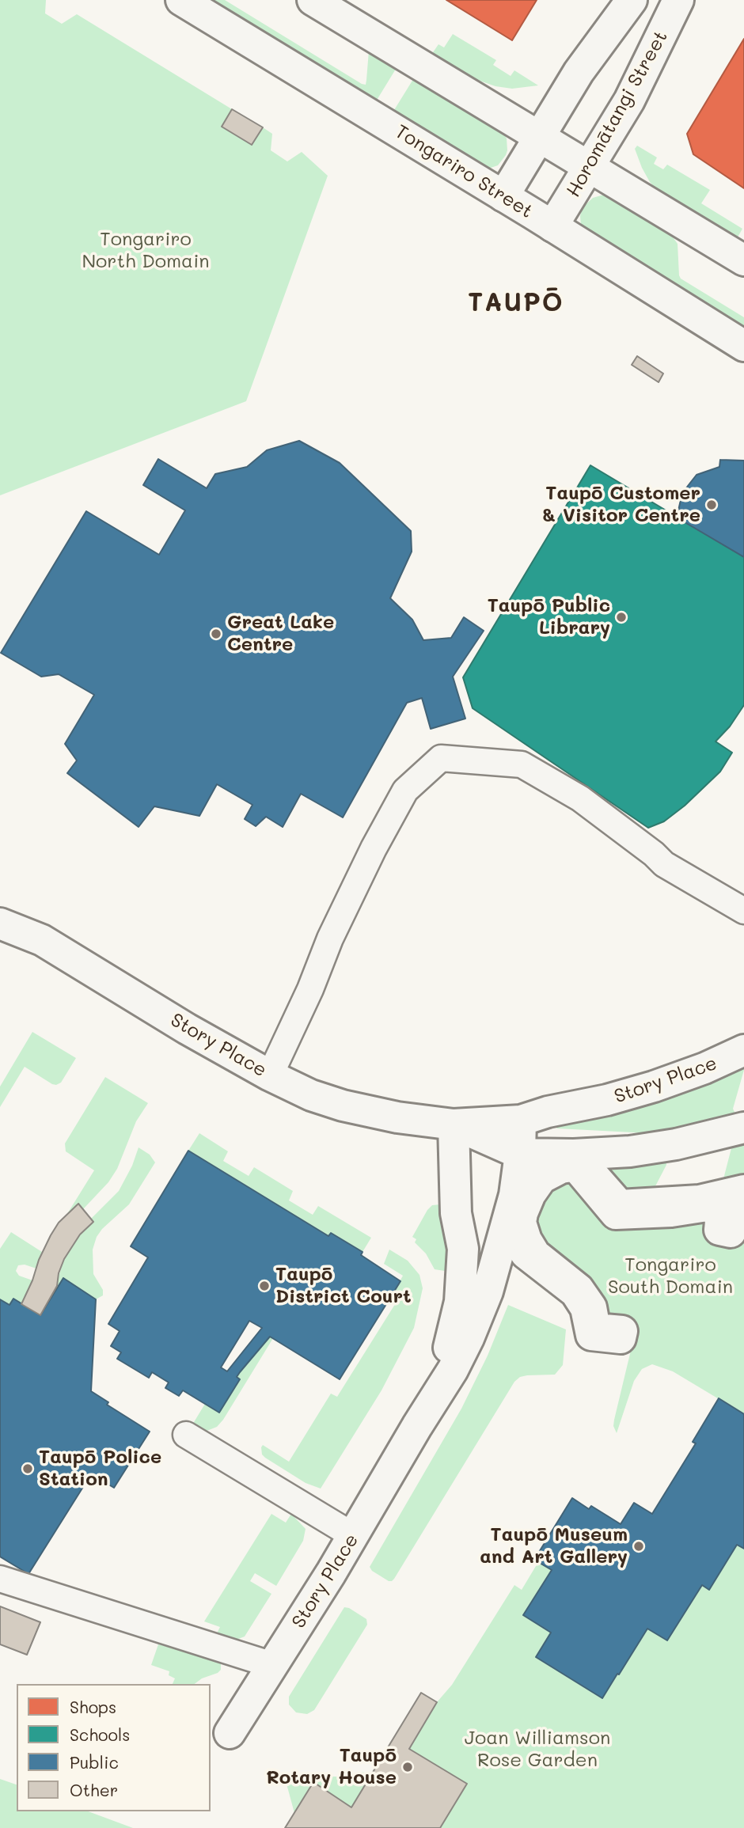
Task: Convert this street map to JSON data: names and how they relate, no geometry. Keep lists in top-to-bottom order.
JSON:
{
  "streets": {
    "street": ["Horomātangi Street", "Tongariro Street", "Story Place"]
  },
  "crossings": [
    ["Horomātangi Street", "Tongariro Street"]
  ],
  "districts": ["TAUPŌ"],
  "parks": ["Tongariro North Domain", "Tongariro South Domain", "Joan Williamson Rose Garden"],
  "places": [
    "Taupō Customer & Visitor Centre",
    "Taupō Public Library",
    "Great Lake Centre",
    "Taupō District Court",
    "Taupō Police Station",
    "Taupō Museum and Art Gallery",
    "Taupō Rotary House"
  ],
  "legend": [
    "Shops",
    "Schools",
    "Public",
    "Other"
  ]
}
